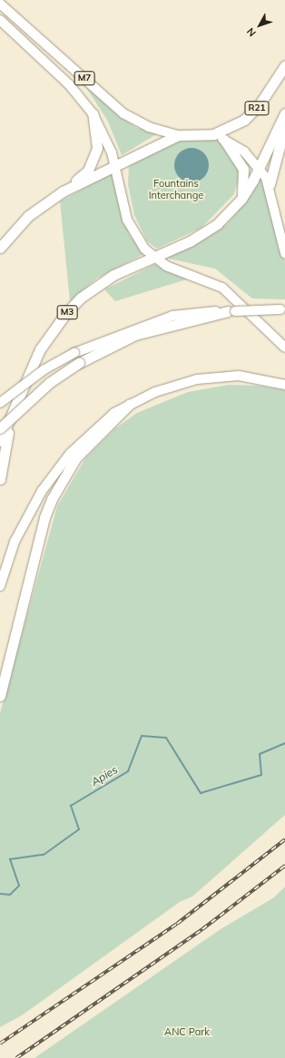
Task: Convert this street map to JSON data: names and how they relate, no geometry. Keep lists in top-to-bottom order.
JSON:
{
  "streets": {
    "highway": ["M7", "R21", "M3"]
  },
  "crossings": [
    ["M7", "R21"],
    ["M7", "M3"],
    ["R21", "M3"]
  ],
  "water": ["Apies"],
  "parks": ["Fountains Interchange", "ANC Park"],
  "north": "bottom left"
}
